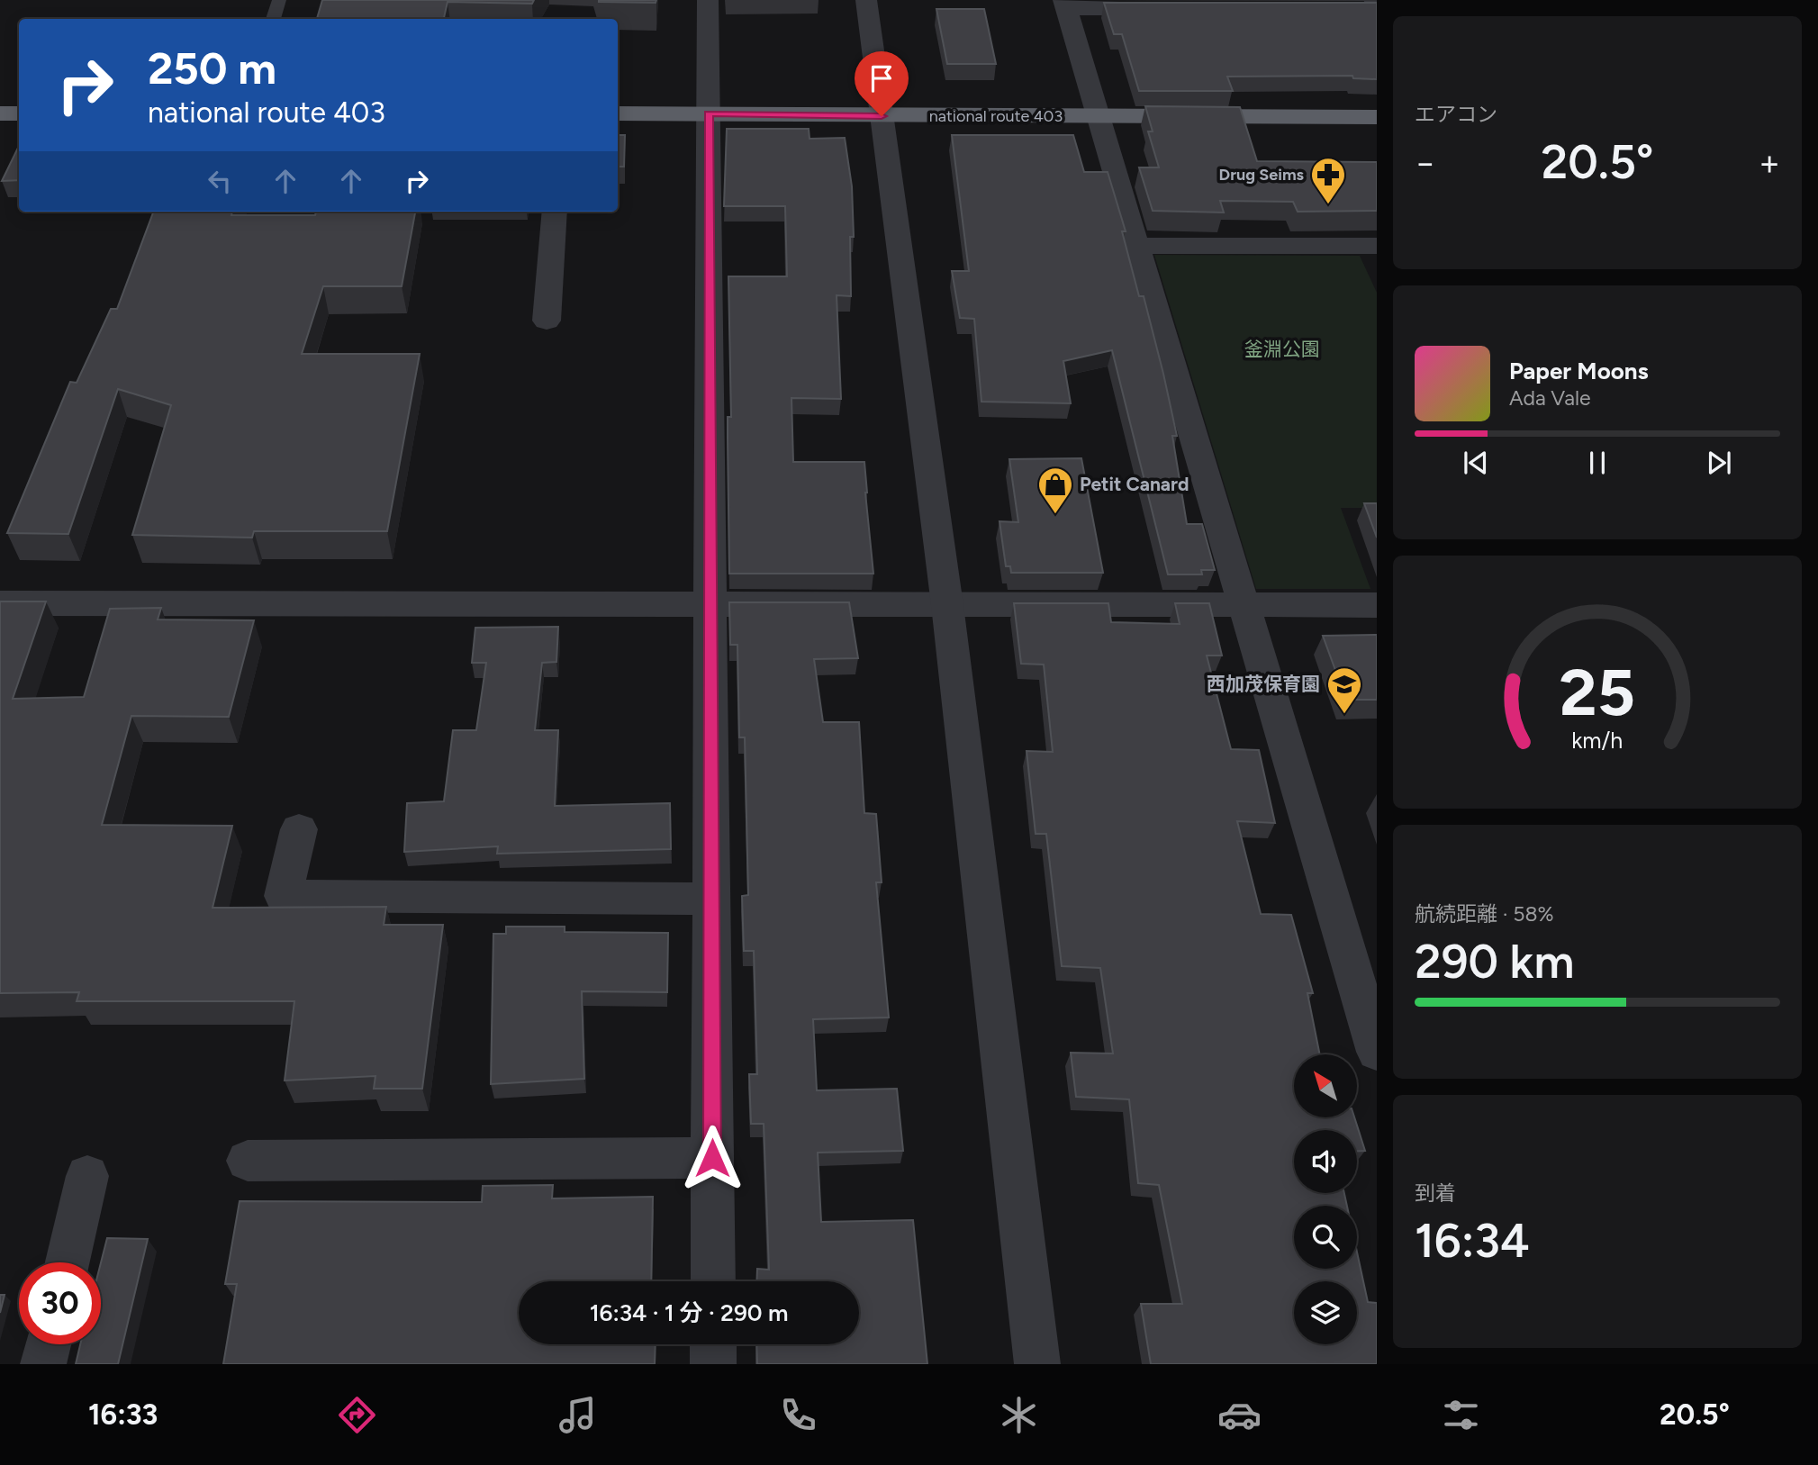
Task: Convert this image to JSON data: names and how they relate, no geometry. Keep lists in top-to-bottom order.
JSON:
{
  "streets": {
    "highway": ["national route 403"]
  },
  "parks": ["釜淵公園"],
  "places": {
    "pharmacy": ["Drug Seims"],
    "shop": ["Petit Canard"],
    "school or university": ["西加茂保育園"]
  },
  "north": "top left",
  "page": {
    "tile": [
      "エアコン",
      ["航続距離 · 58%", "290 km"],
      ["到着", "16:34"]
    ],
    "turn": ["250 m", "national route 403"],
    "heat": ["−", "20.5°", "+"],
    "song": ["Paper Moons", "Ada Vale"],
    "limit": "30",
    "trip": "16:34 · 1 分 · 290 m",
    "tabs": ["16:33", "20.5°"],
    "gauge": ["25", "km/h"]
  }
}
